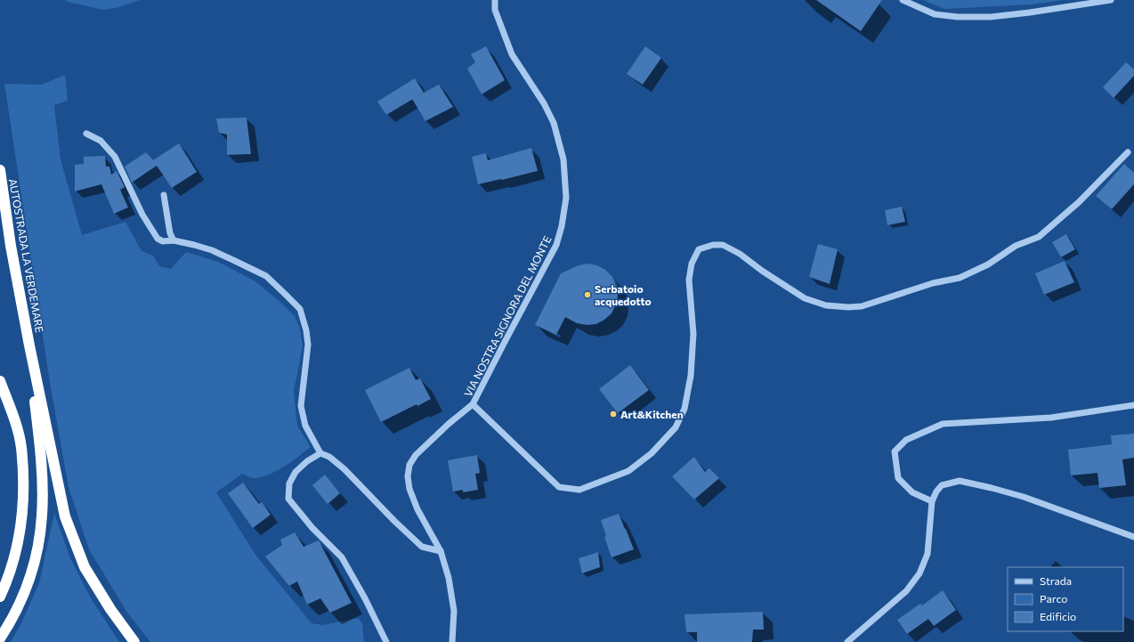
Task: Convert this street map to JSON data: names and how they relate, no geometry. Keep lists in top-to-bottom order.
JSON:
{
  "streets": {
    "highway": ["AUTOSTRADA LA VERDEMARE"],
    "street": ["VIA NOSTRA SIGNORA DEL MONTE"]
  },
  "places": ["Serbatoio acquedotto", "Art&Kitchen"],
  "legend": ["Strada", "Parco", "Edificio"]
}
